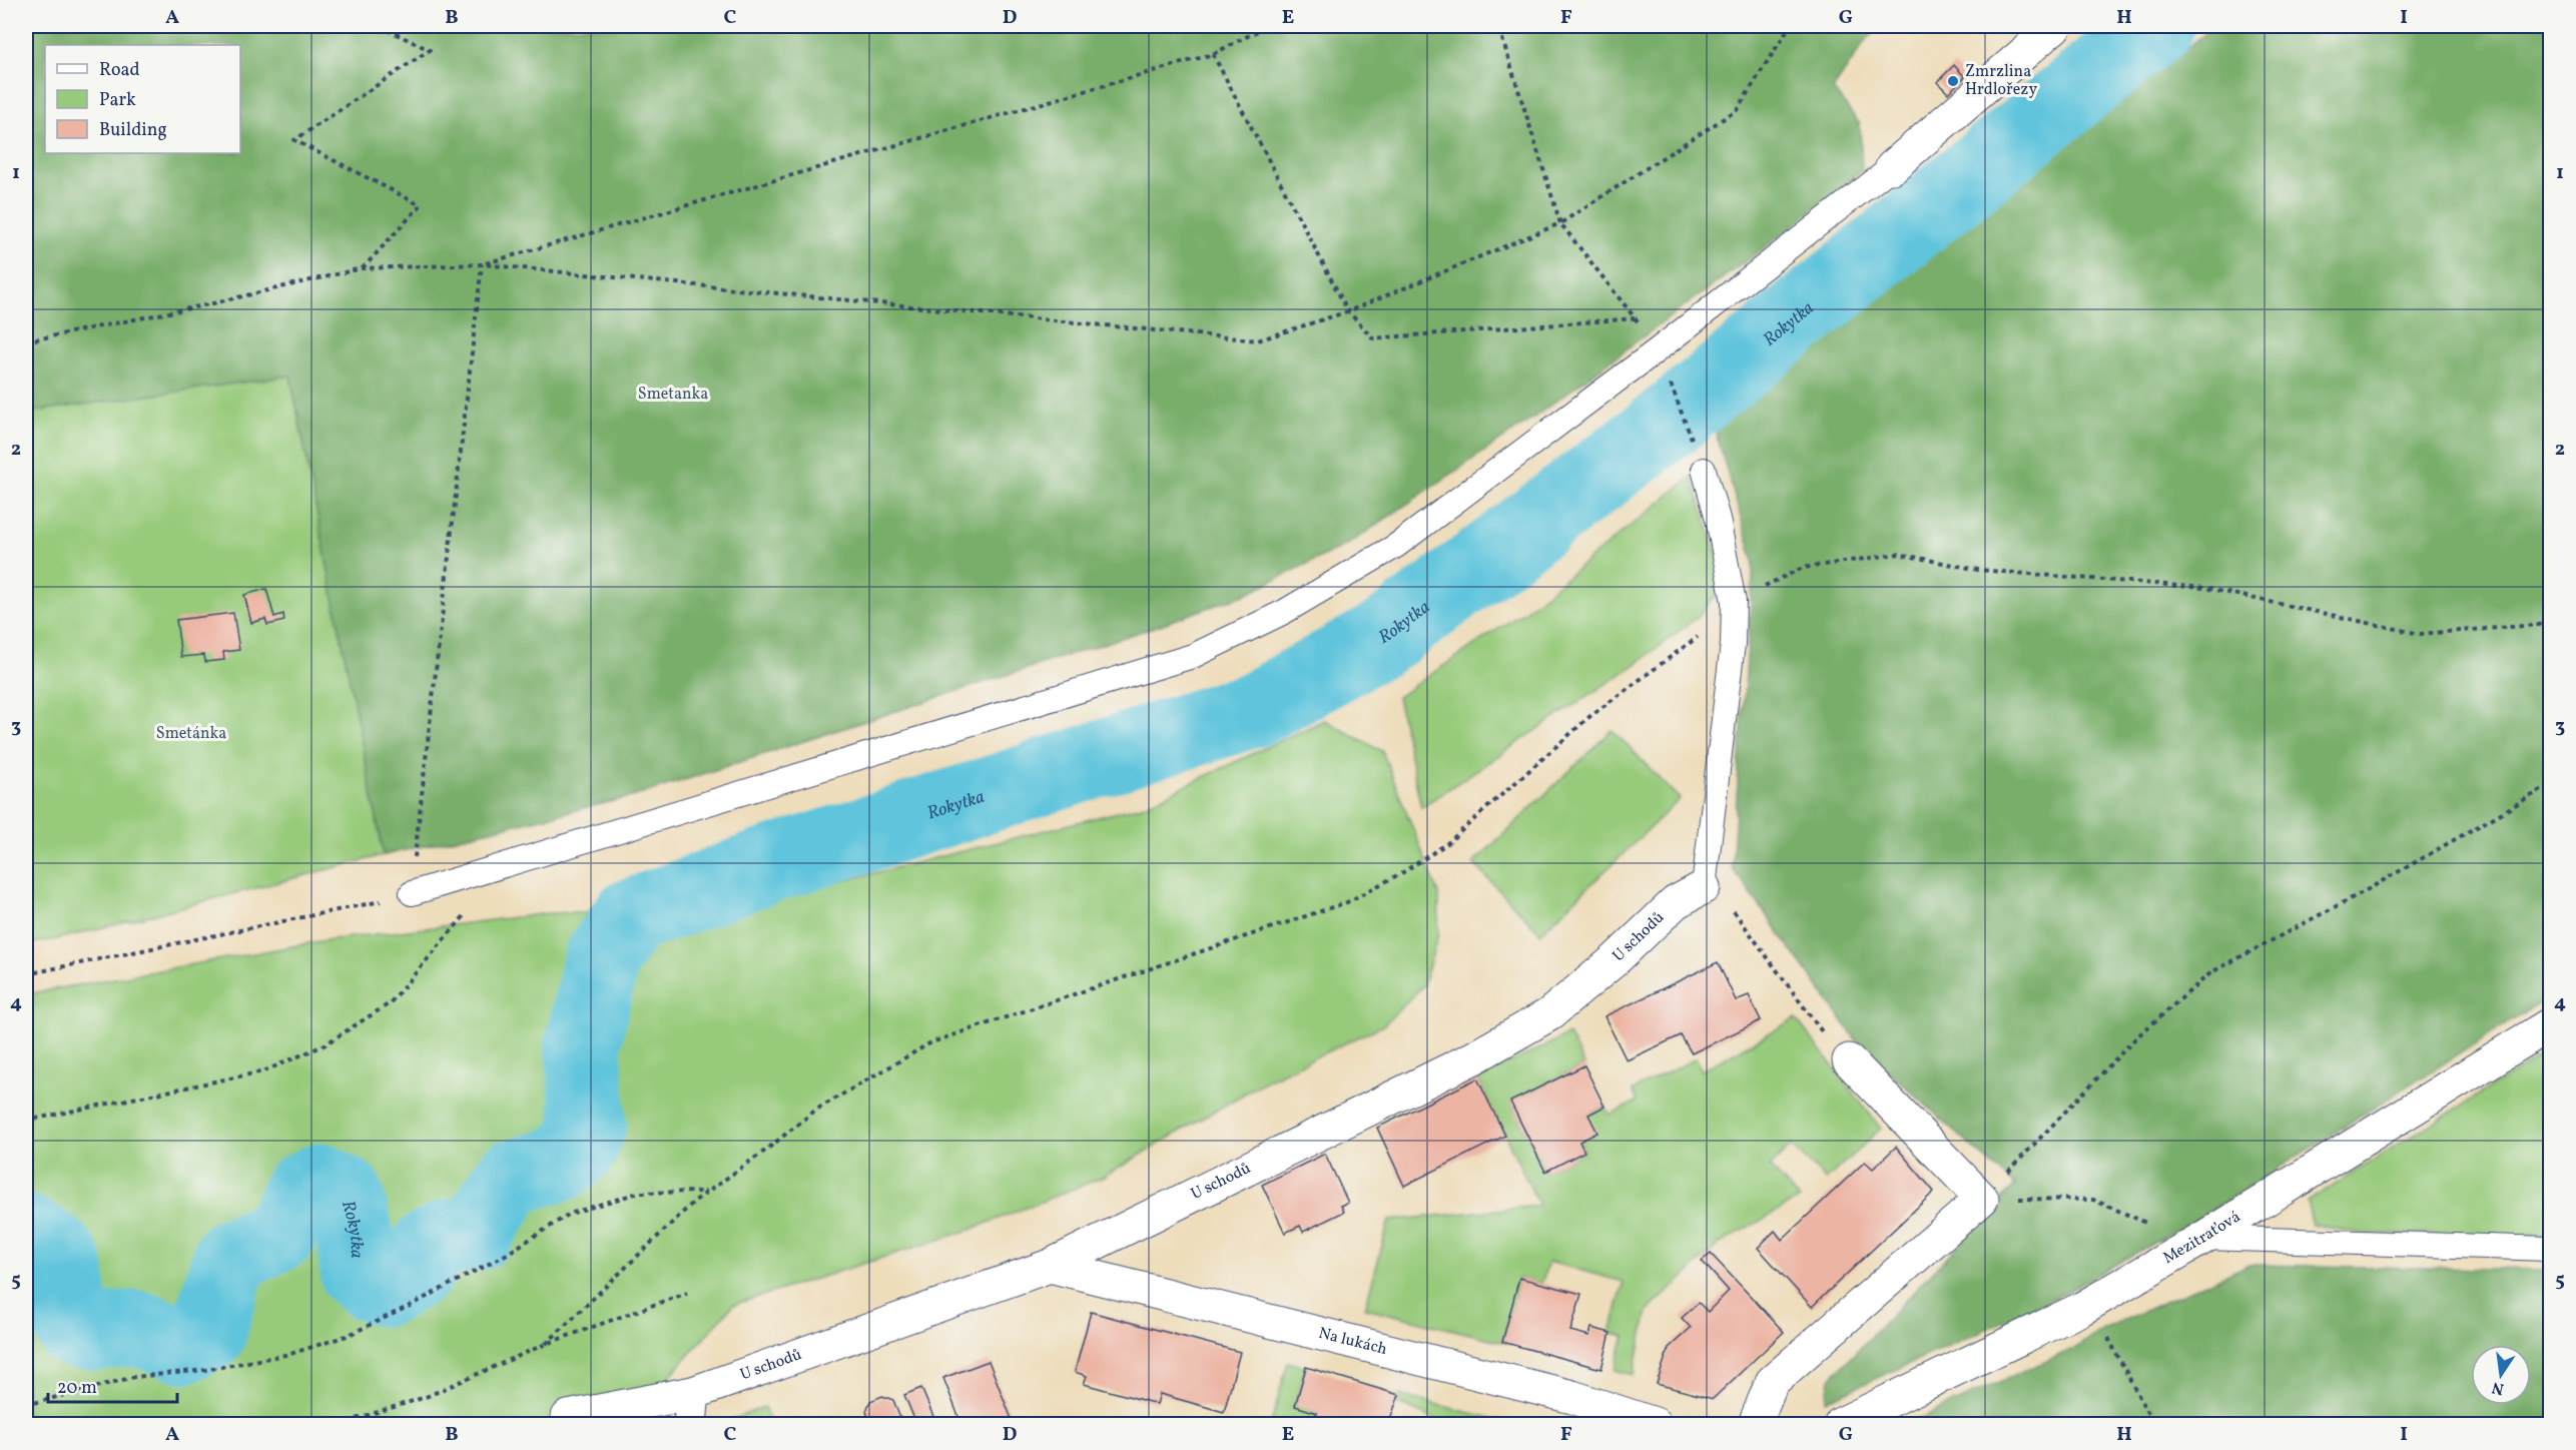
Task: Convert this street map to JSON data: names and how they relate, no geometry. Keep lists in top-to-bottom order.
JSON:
{
  "streets": {
    "street": ["U schodů", "Mezitraťová", "Na lukách"]
  },
  "crossings": [
    ["U schodů", "Na lukách"]
  ],
  "water": ["Rokytka"],
  "parks": ["Smetanka", "Smetánka"],
  "places": ["Zmrzlina Hrdlořezy"],
  "legend": ["Road", "Park", "Building"],
  "scale_bar": "20 m",
  "north": "bottom",
  "grid": {
    "columns": [
      "A",
      "B",
      "C",
      "D",
      "E",
      "F",
      "G",
      "H",
      "I"
    ],
    "rows": [
      "1",
      "2",
      "3",
      "4",
      "5"
    ]
  }
}
